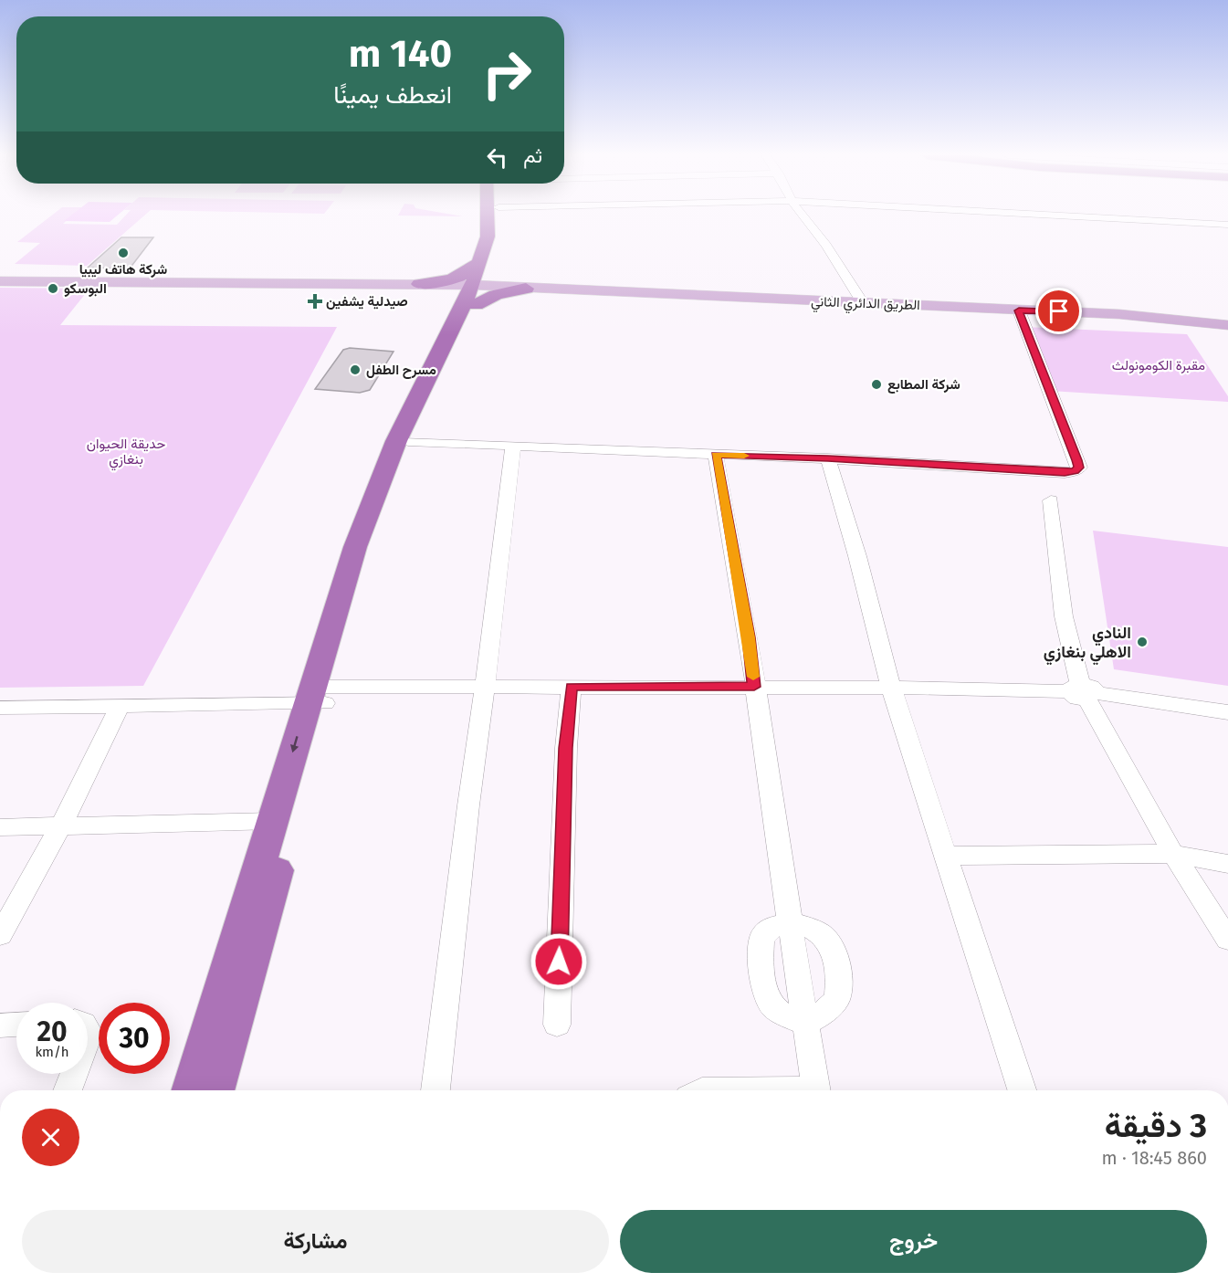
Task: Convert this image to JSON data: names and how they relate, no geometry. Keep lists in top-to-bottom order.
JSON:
{
  "streets": {
    "main road": ["الطريق الدائري الثاني"]
  },
  "parks": ["مقبرة الكومونولث", "حديقة الحيوان بنغازي"],
  "places": {
    "other": [
      "شركة هاتف ليبيا",
      "البوسكو",
      "مسرح الطفل",
      "شركة المطابع",
      "النادي الاهلي بنغازي"
    ],
    "health": ["صيدلية يشفين"]
  },
  "page": {
    "turn": ["140 m", "انعطف يمينًا"],
    "then": "ثم",
    "speed": "20 km/h",
    "limit": "30",
    "heading": ["3 دقيقة", "860 m · 18:45"],
    "buttons": ["خروج", "مشاركة"]
  }
}
